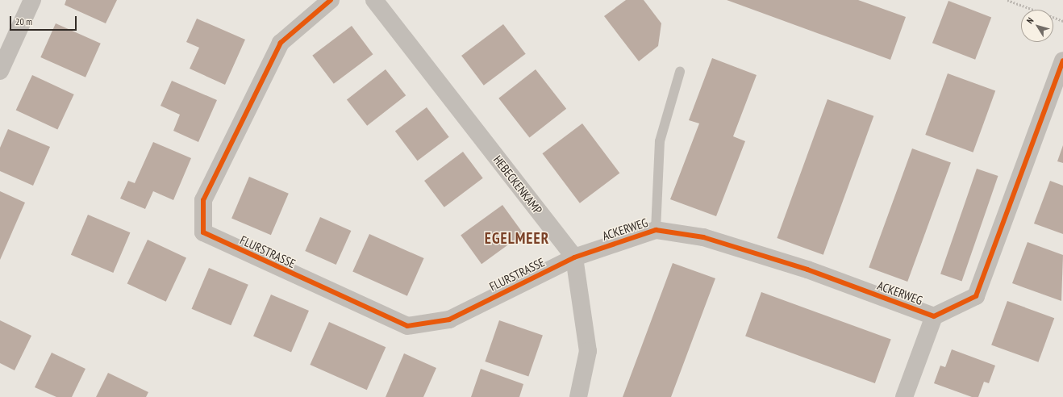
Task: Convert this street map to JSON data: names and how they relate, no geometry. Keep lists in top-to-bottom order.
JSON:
{
  "streets": {
    "street": ["HEBECKENKAMP", "ACKERWEG", "FLURSTRASSE"]
  },
  "crossings": [
    ["HEBECKENKAMP", "ACKERWEG"],
    ["HEBECKENKAMP", "FLURSTRASSE"],
    ["ACKERWEG", "FLURSTRASSE"]
  ],
  "districts": ["EGELMEER"],
  "scale_bar": "20 m",
  "north": "top left"
}
